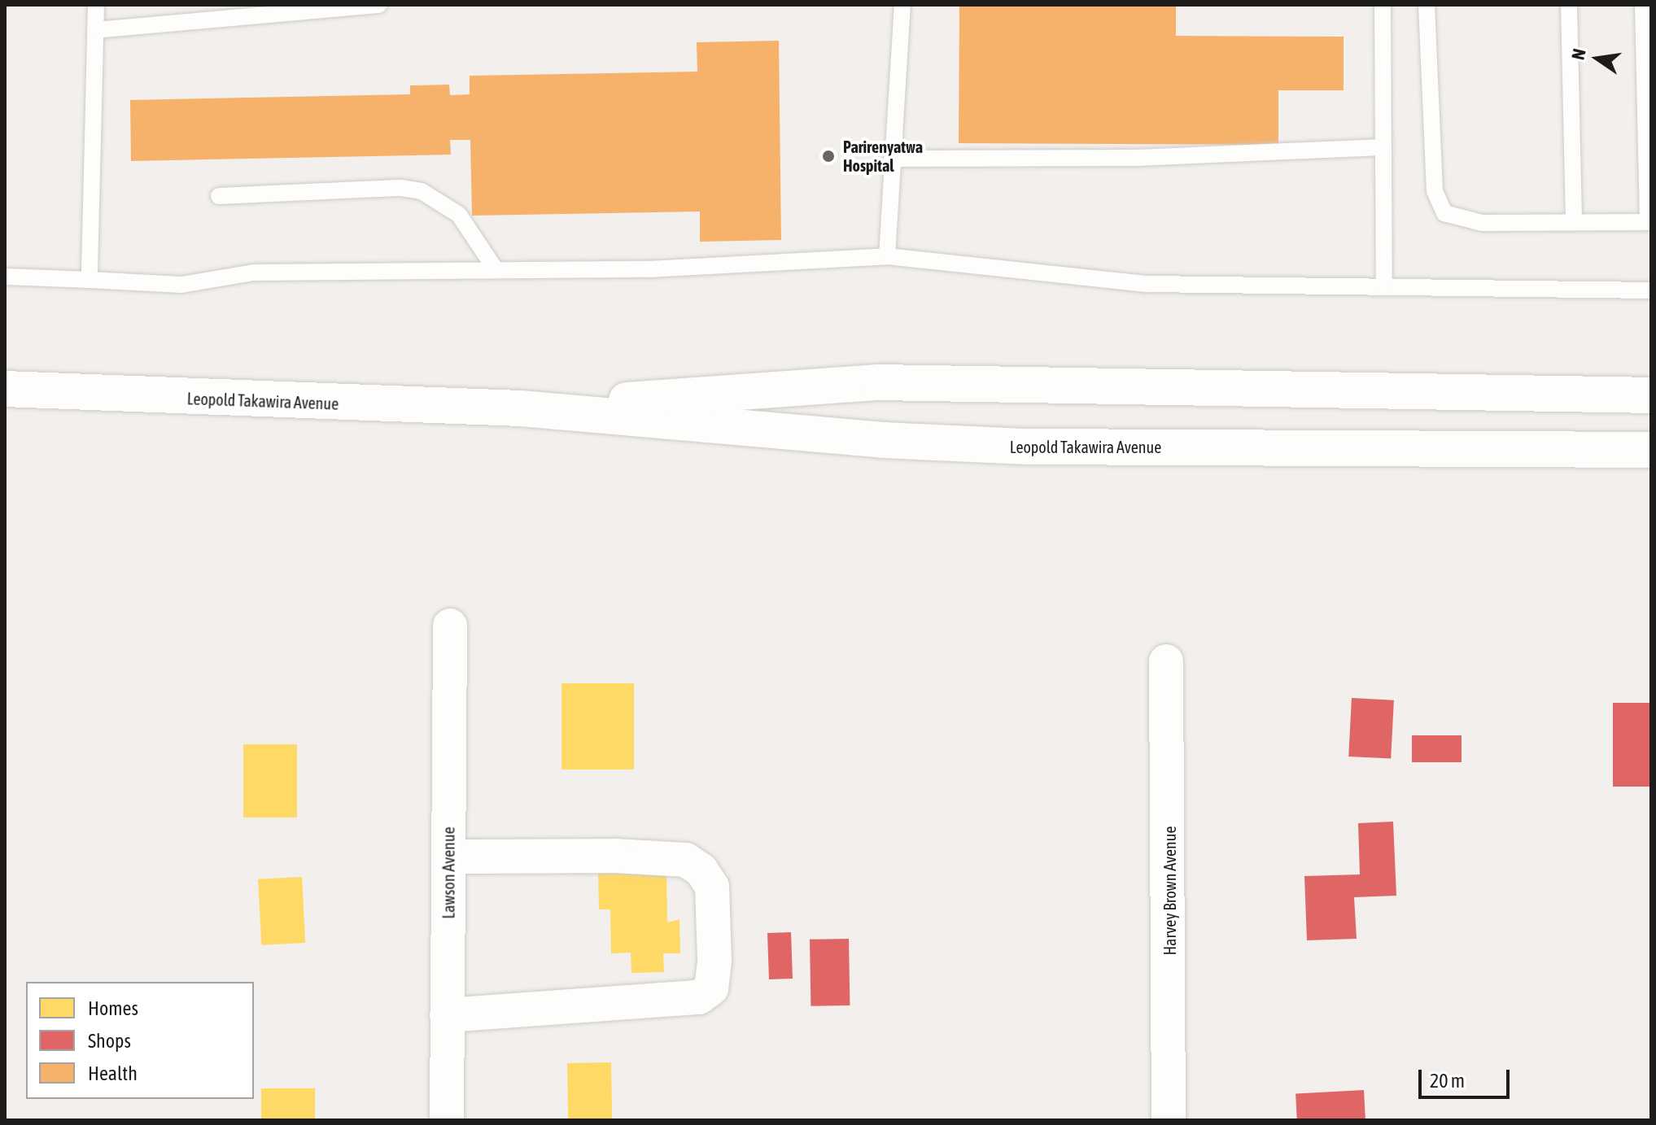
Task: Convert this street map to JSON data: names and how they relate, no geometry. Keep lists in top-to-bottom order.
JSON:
{
  "streets": {
    "main road": ["Leopold Takawira Avenue"],
    "street": ["Lawson Avenue", "Harvey Brown Avenue"]
  },
  "places": ["Parirenyatwa Hospital"],
  "legend": ["Homes", "Shops", "Health"],
  "scale_bar": "20 m",
  "north": "left"
}
